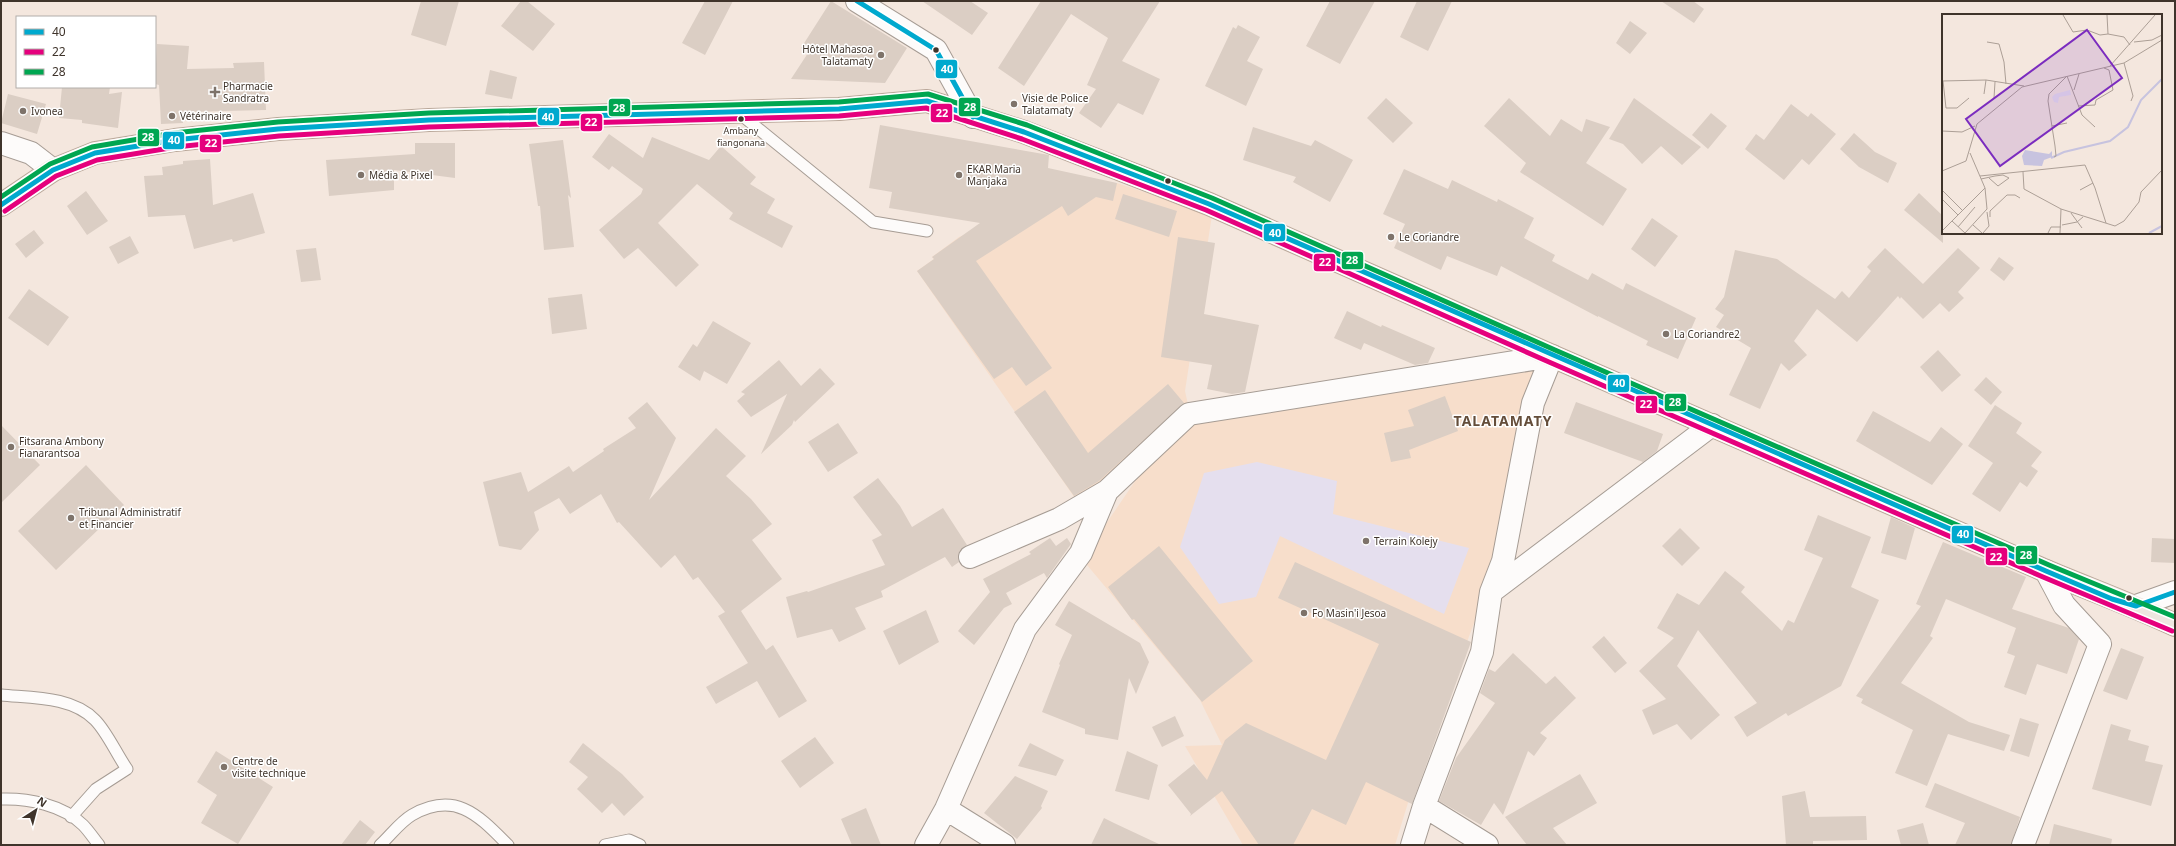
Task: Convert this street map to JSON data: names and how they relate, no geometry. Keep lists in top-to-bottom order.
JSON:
{
  "districts": ["TALATAMATY"],
  "places": {
    "other": [
      "Hôtel Mahasoa Talatamaty",
      "Visie de Police Talatamaty",
      "Ivonea",
      "Vétérinaire",
      "Ambany fiangonana",
      "Média & Pixel",
      "EKAR Maria Manjaka",
      "Le Coriandre",
      "La Coriandre2",
      "Fitsarana Ambony Fianarantsoa",
      "Tribunal Administratif et Financier",
      "Terrain Kolejy",
      "Fo Masin'i Jesoa",
      "Centre de visite technique"
    ],
    "health": ["Pharmacie Sandratra"]
  },
  "lines": ["transit line 40", "transit line 28", "transit line 22"],
  "legend": ["40", "22", "28"],
  "north": "top right"
}
